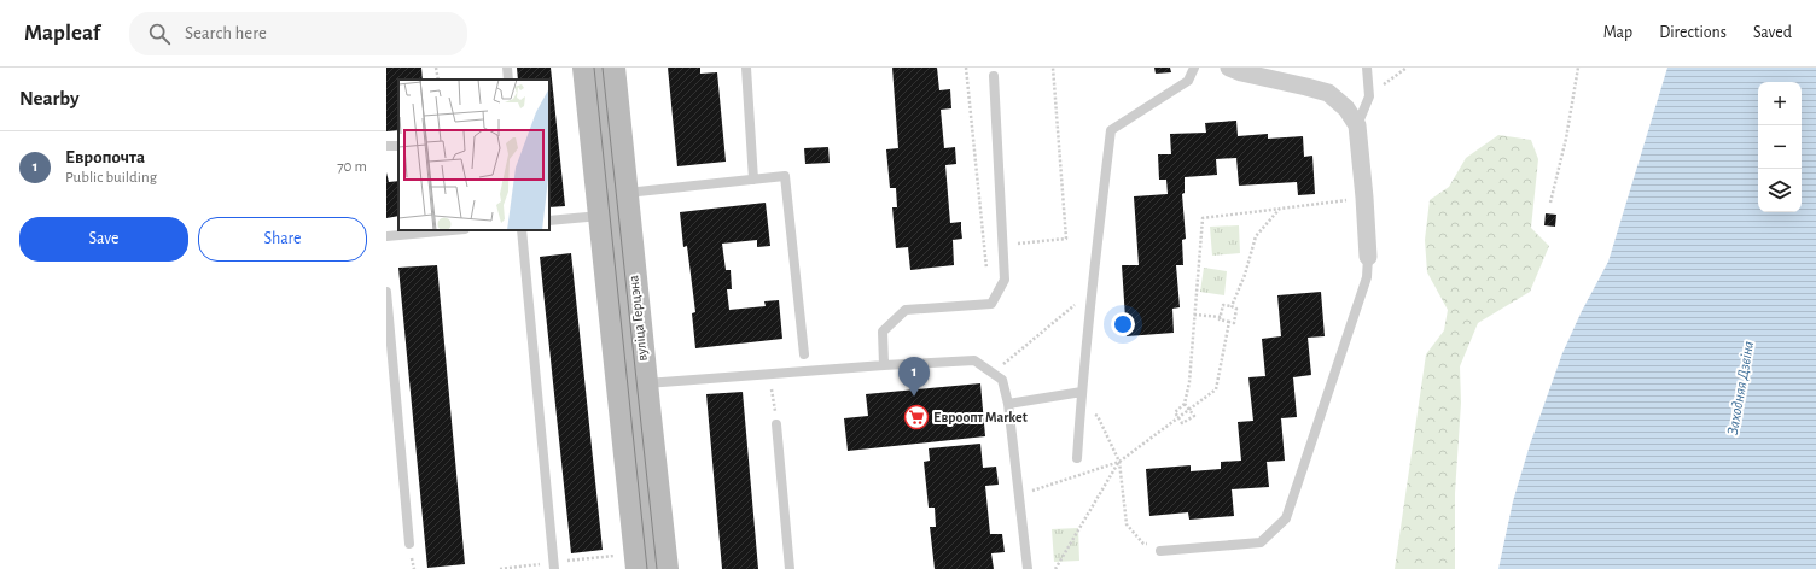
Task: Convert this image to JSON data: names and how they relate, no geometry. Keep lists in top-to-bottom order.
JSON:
{
  "streets": {
    "main road": ["вуліца Герцэна"]
  },
  "water": ["Заходняя Дзвіна"],
  "places": {
    "supermarket": ["Евроопт Market"]
  },
  "page": {
    "header": "Mapleaf",
    "search": "Search here",
    "nav": ["Map", "Directions", "Saved"],
    "heading": "Nearby",
    "map_buttons": ["+", "−"],
    "list": [
      {
        "mark": "1",
        "name": "Европочта",
        "note": "Public building",
        "value": "70 m"
      }
    ],
    "buttons": ["Save", "Share"],
    "pins": "1"
  }
}
